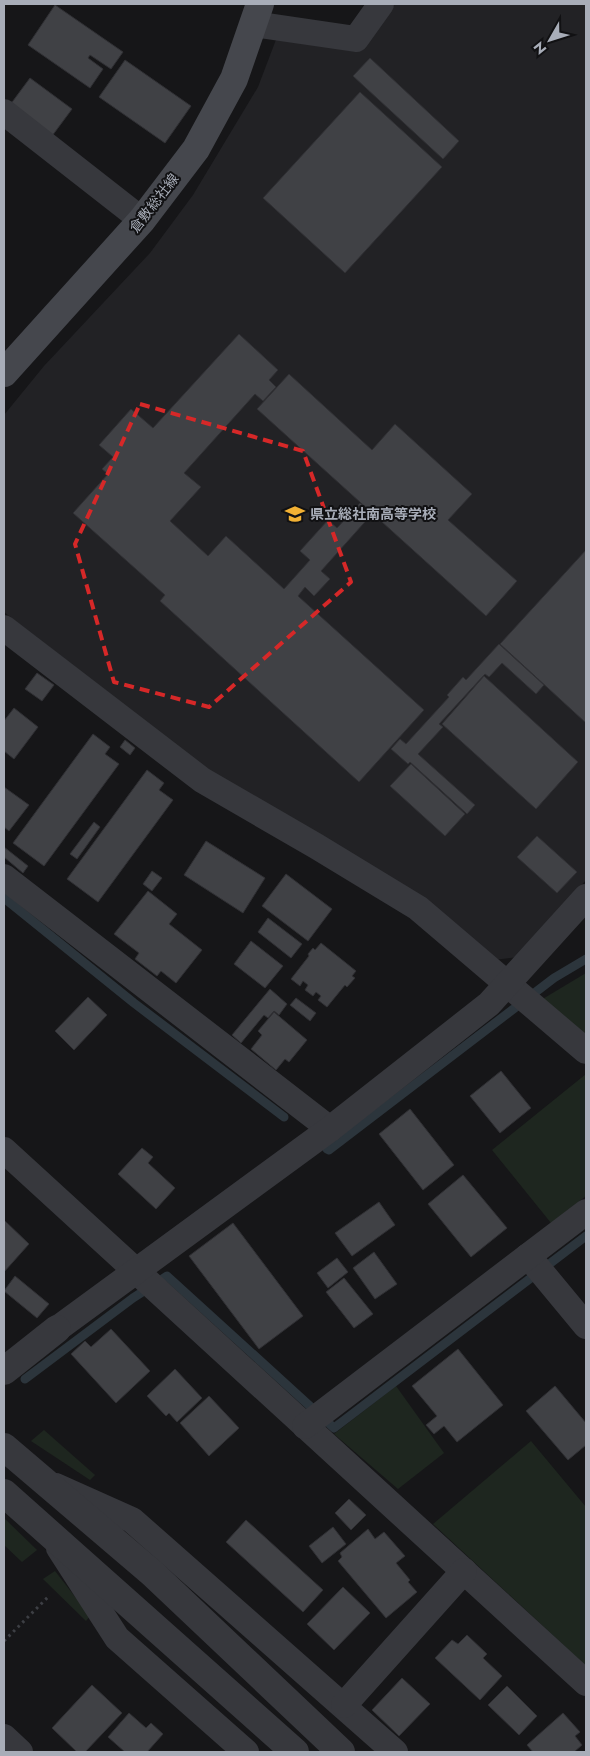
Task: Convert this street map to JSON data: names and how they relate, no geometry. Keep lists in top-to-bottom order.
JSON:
{
  "streets": {
    "main road": ["倉敷総社線"]
  },
  "places": {
    "school or university": ["県立総社南高等学校"]
  },
  "north": "bottom left"
}
